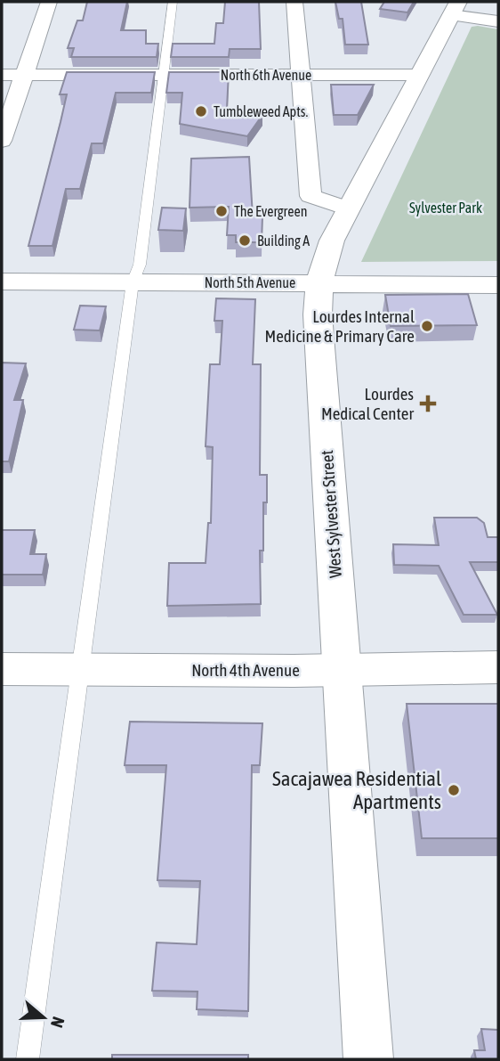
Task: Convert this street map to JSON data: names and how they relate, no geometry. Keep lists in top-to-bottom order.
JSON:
{
  "streets": {
    "street": [
      "North 6th Avenue",
      "North 5th Avenue",
      "West Sylvester Street",
      "North 4th Avenue"
    ]
  },
  "crossings": [
    ["North 6th Avenue", "West Sylvester Street"],
    ["North 5th Avenue", "West Sylvester Street"],
    ["West Sylvester Street", "North 4th Avenue"]
  ],
  "parks": ["Sylvester Park"],
  "places": {
    "other": [
      "Tumbleweed Apts.",
      "The Evergreen",
      "Building A",
      "Lourdes Internal Medicine & Primary Care",
      "Sacajawea Residential Apartments"
    ],
    "health": ["Lourdes Medical Center"]
  },
  "north": "right"
}
